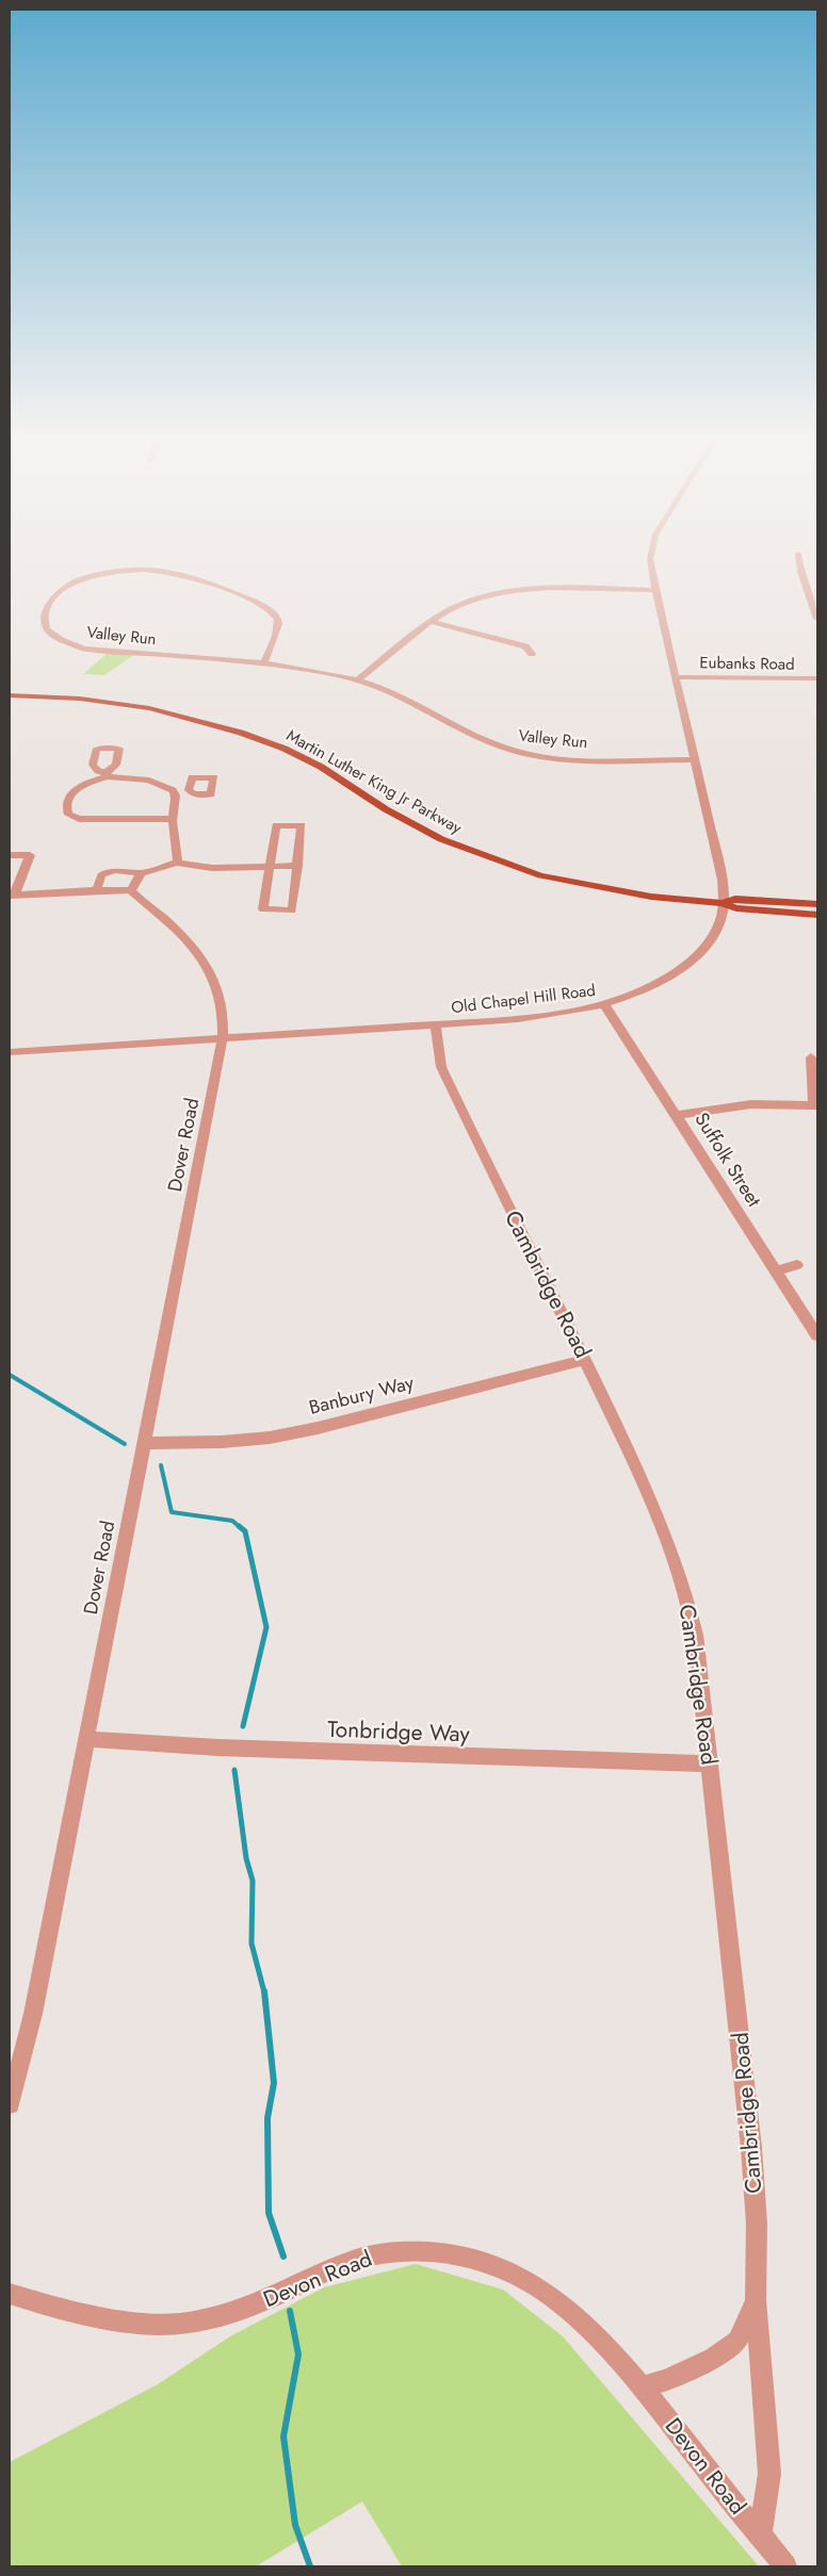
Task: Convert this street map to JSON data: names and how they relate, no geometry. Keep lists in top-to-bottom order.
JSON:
{
  "streets": {
    "main road": ["Martin Luther King Jr Parkway"],
    "street": [
      "Valley Run",
      "Eubanks Road",
      "Old Chapel Hill Road",
      "Dover Road",
      "Suffolk Street",
      "Cambridge Road",
      "Banbury Way",
      "Tonbridge Way",
      "Devon Road"
    ]
  },
  "crossings": [
    ["Valley Run", "Old Chapel Hill Road"],
    ["Eubanks Road", "Old Chapel Hill Road"],
    ["Martin Luther King Jr Parkway", "Old Chapel Hill Road"],
    ["Old Chapel Hill Road", "Dover Road"],
    ["Old Chapel Hill Road", "Suffolk Street"],
    ["Old Chapel Hill Road", "Cambridge Road"],
    ["Dover Road", "Banbury Way"],
    ["Dover Road", "Tonbridge Way"],
    ["Cambridge Road", "Banbury Way"],
    ["Cambridge Road", "Tonbridge Way"],
    ["Cambridge Road", "Devon Road"]
  ]
}
